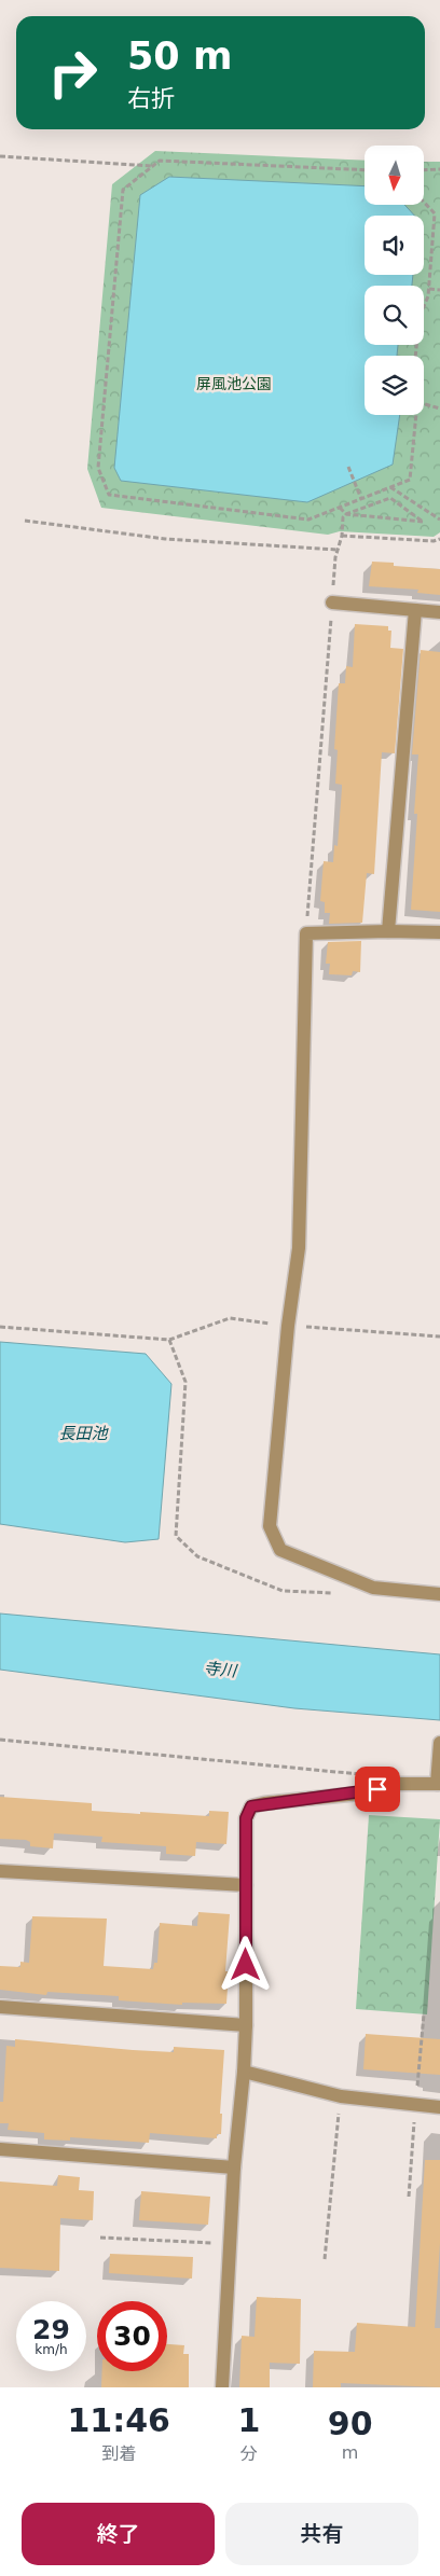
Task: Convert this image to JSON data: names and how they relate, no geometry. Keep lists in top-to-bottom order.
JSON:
{
  "water": ["長田池", "寺川"],
  "parks": ["屏風池公園"],
  "north": "bottom",
  "page": {
    "turn": ["50 m", "右折"],
    "speed": "29 km/h",
    "limit": "30",
    "eta": [
      "11:46",
      "到着",
      "1",
      "分",
      "90",
      "m"
    ],
    "buttons": ["終了", "共有"]
  }
}
